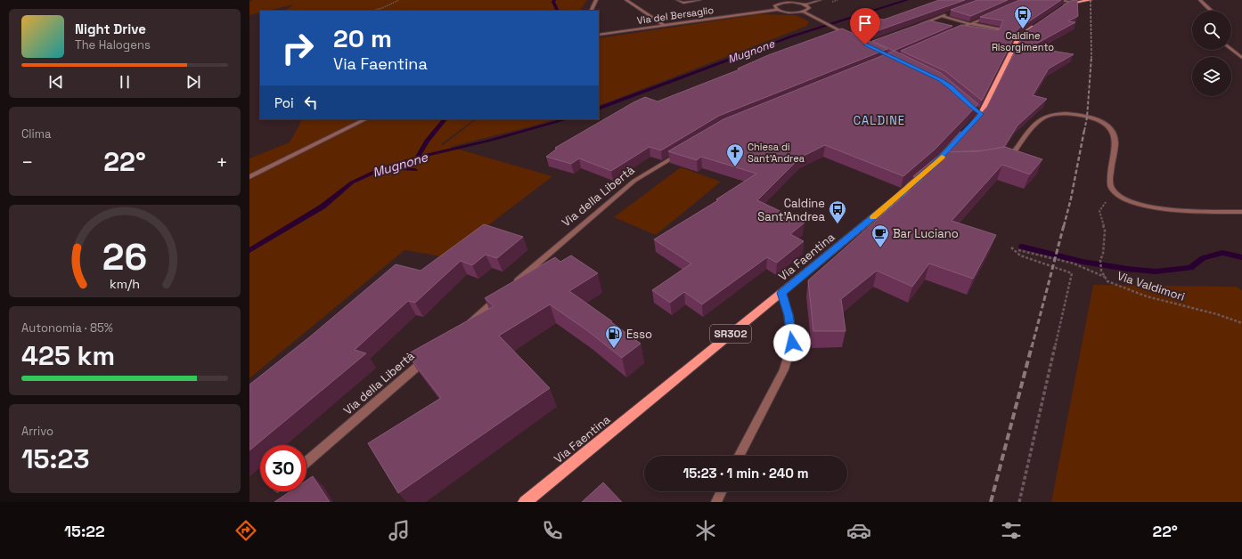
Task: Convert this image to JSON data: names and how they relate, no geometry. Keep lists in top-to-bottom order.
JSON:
{
  "streets": {
    "main road": ["Via Faentina", "SR302"],
    "street": ["Via del Bersaglio", "Via della Libertà"],
    "path": ["Via Valdimori"]
  },
  "districts": ["CALDINE"],
  "water": ["Mugnone"],
  "places": {
    "bus stop": ["Caldine Risorgimento", "Caldine Sant'Andrea"],
    "church": ["Chiesa di Sant'Andrea"],
    "cafe": ["Bar Luciano"],
    "fuel station": ["Esso"]
  },
  "page": {
    "turn": ["20 m", "Via Faentina"],
    "song": ["Night Drive", "The Halogens"],
    "then": "Poi",
    "tile": [
      "Clima",
      ["Autonomia · 85%", "425 km"],
      ["Arrivo", "15:23"]
    ],
    "heat": ["−", "22°", "+"],
    "limit": "30",
    "trip": "15:23 · 1 min · 240 m",
    "tabs": ["15:22", "22°"],
    "gauge": ["26", "km/h"]
  }
}
